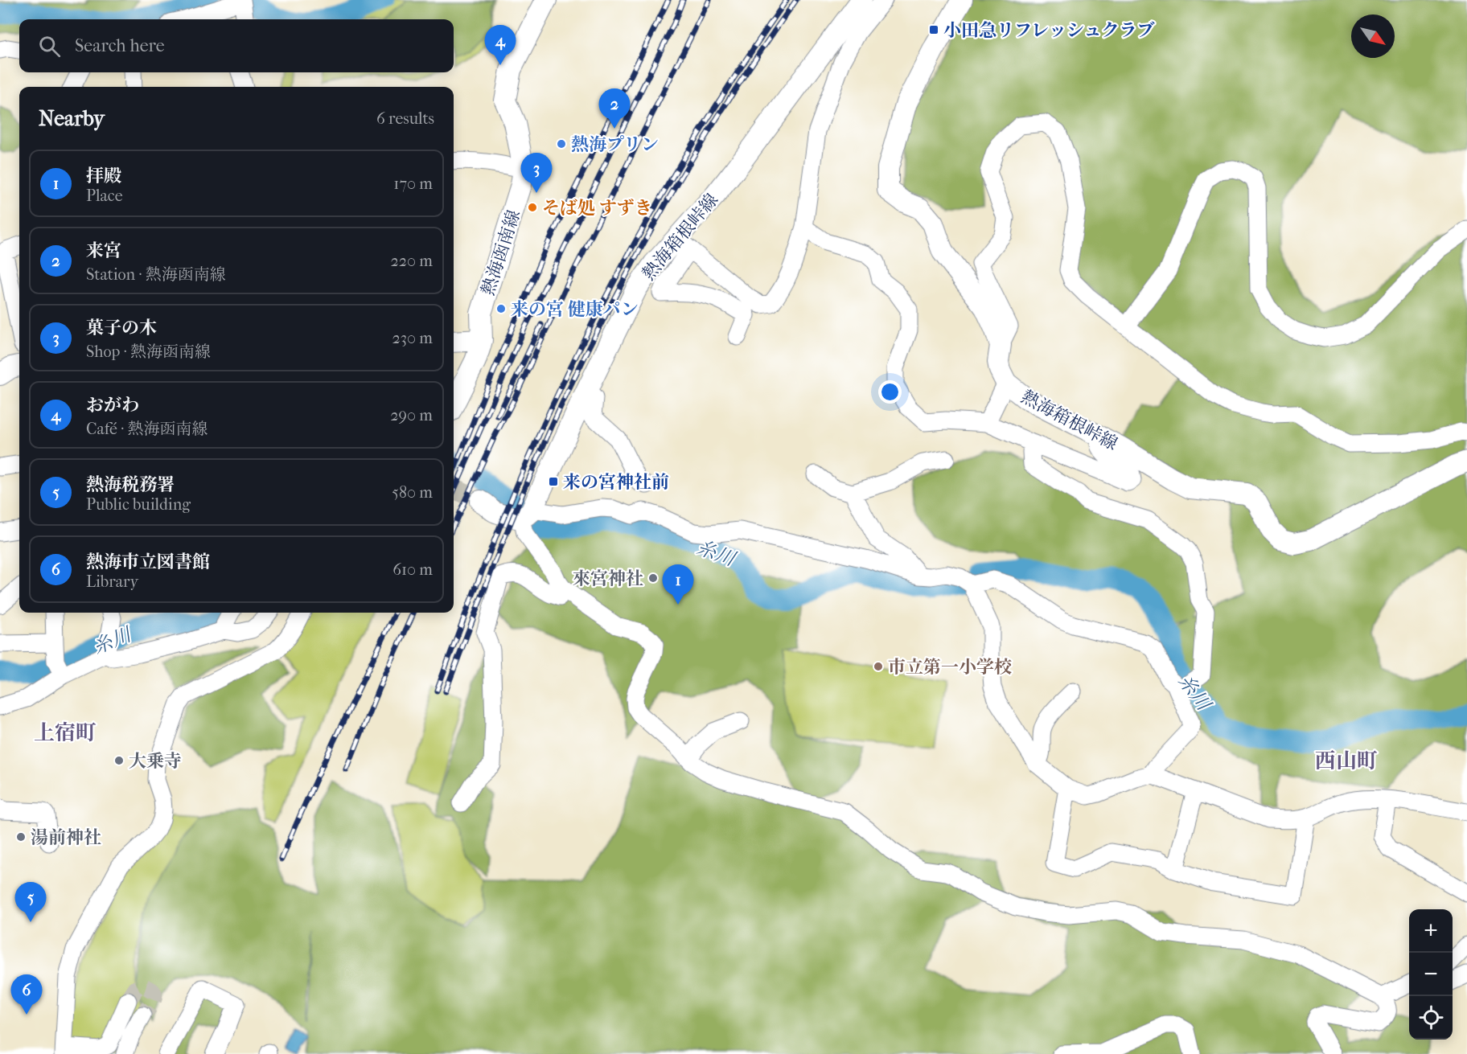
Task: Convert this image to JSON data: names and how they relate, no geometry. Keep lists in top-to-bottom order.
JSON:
{
  "streets": {
    "main road": ["熱海箱根峠線", "熱海函南線"]
  },
  "districts": ["上宿町", "西山町"],
  "water": ["糸川"],
  "places": {
    "transit": ["小田急リフレッシュクラブ", "来の宮神社前"],
    "other": [
      "熱海プリン",
      "そば処 すずき",
      "来の宮 健康パン",
      "來宮神社",
      "市立第一小学校",
      "大乗寺",
      "湯前神社"
    ]
  },
  "north": "bottom right",
  "page": {
    "search": "Search here",
    "pins": [
      "4",
      "2",
      "3",
      "1",
      "5",
      "6"
    ],
    "heading": ["Nearby", "6 results"],
    "list": [
      {
        "mark": "1",
        "name": "拝殿",
        "note": "Place",
        "value": "170 m"
      },
      {
        "mark": "2",
        "name": "来宮",
        "note": "Station · 熱海函南線",
        "value": "220 m"
      },
      {
        "mark": "3",
        "name": "菓子の木",
        "note": "Shop · 熱海函南線",
        "value": "230 m"
      },
      {
        "mark": "4",
        "name": "おがわ",
        "note": "Café · 熱海函南線",
        "value": "290 m"
      },
      {
        "mark": "5",
        "name": "熱海税務署",
        "note": "Public building",
        "value": "580 m"
      },
      {
        "mark": "6",
        "name": "熱海市立図書館",
        "note": "Library",
        "value": "610 m"
      }
    ],
    "map_buttons": ["+", "−"]
  }
}
